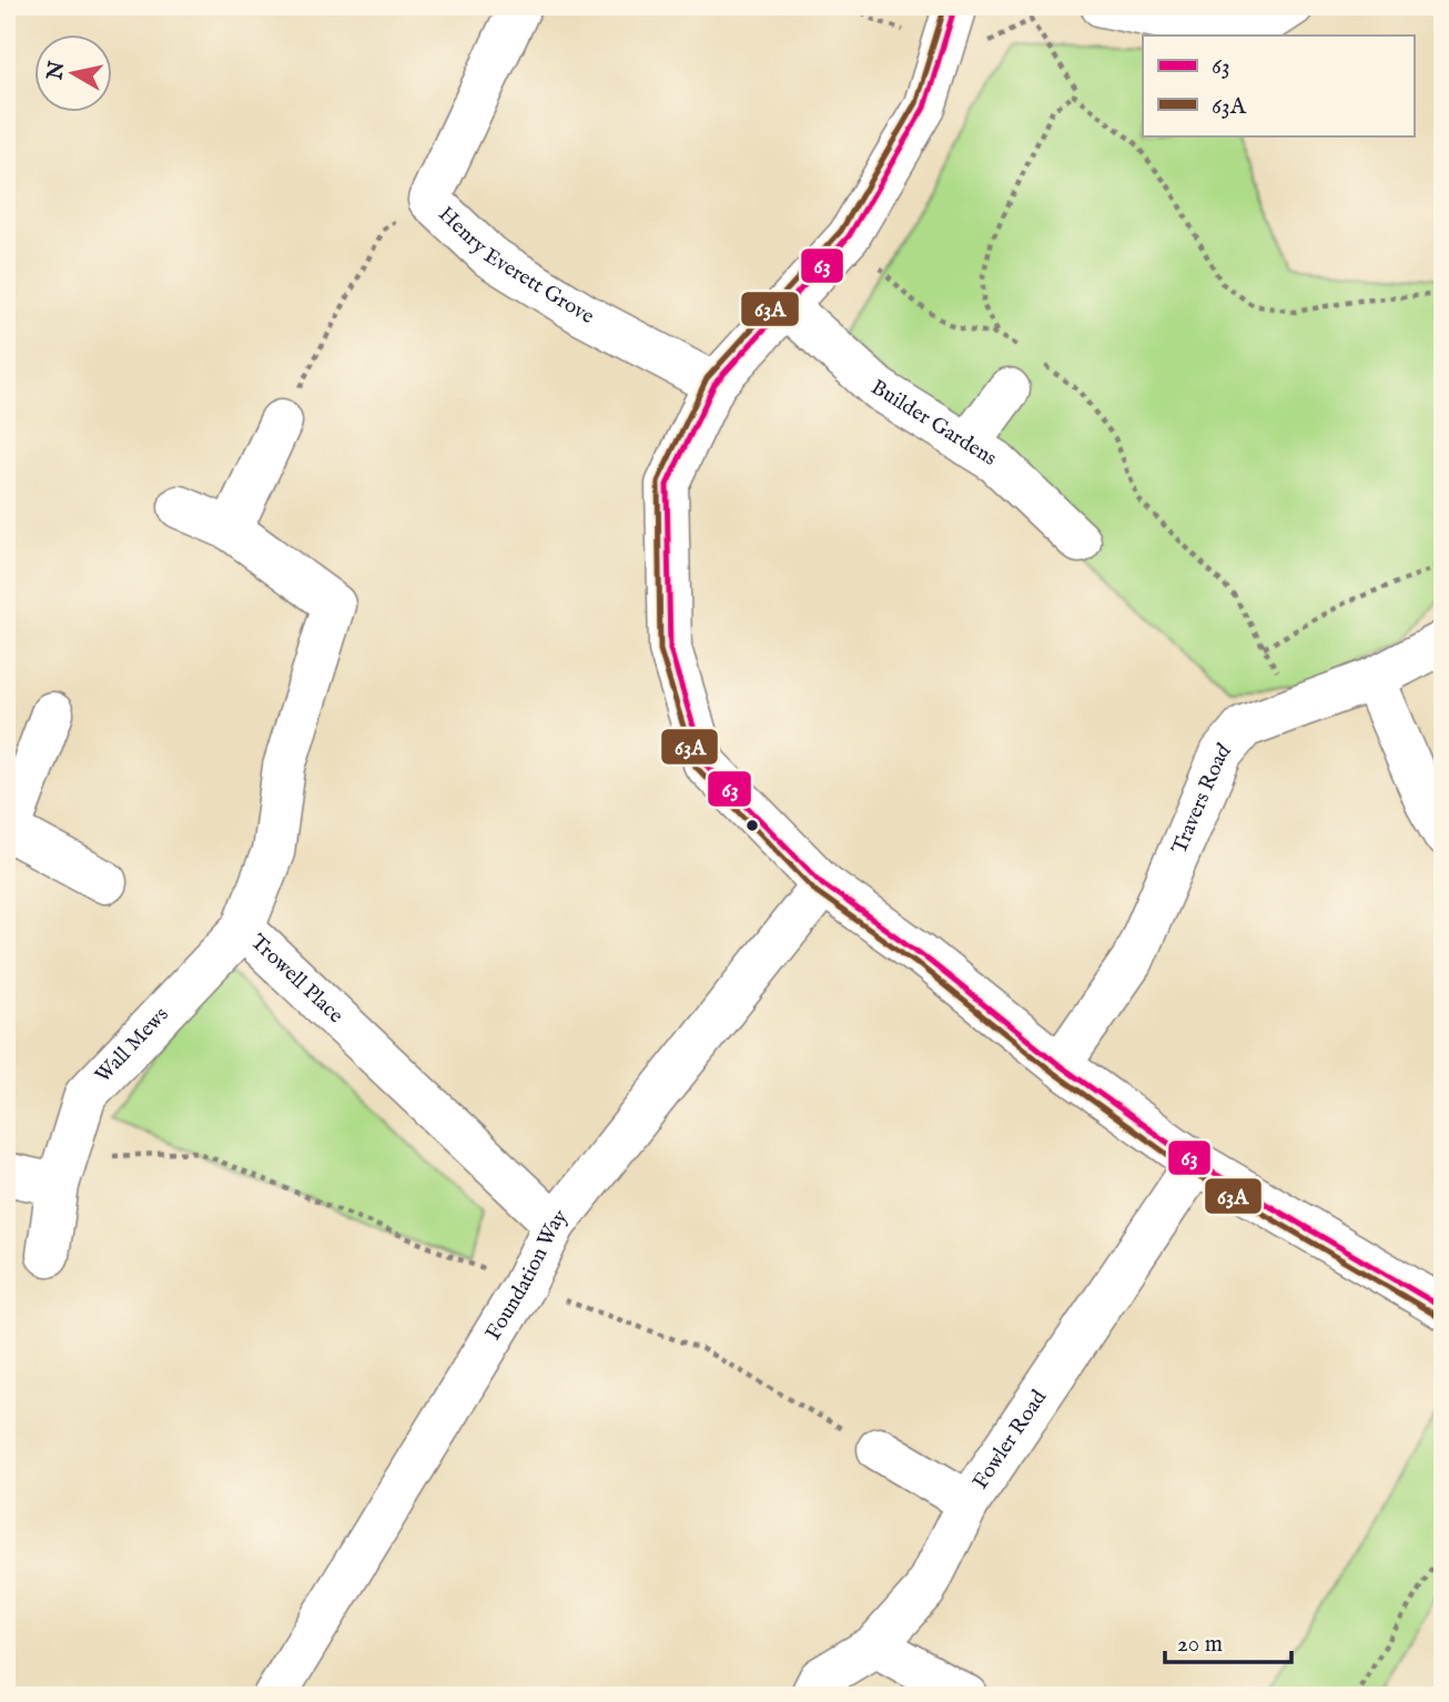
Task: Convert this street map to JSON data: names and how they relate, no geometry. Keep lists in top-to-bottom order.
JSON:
{
  "streets": {
    "street": [
      "Henry Everett Grove",
      "Builder Gardens",
      "Travers Road",
      "Trowell Place",
      "Wall Mews",
      "Foundation Way",
      "Fowler Road"
    ]
  },
  "crossings": [
    ["Trowell Place", "Wall Mews"],
    ["Trowell Place", "Foundation Way"]
  ],
  "lines": ["transit line 63", "transit line 63A"],
  "legend": ["63", "63A"],
  "scale_bar": "20 m",
  "north": "left"
}
